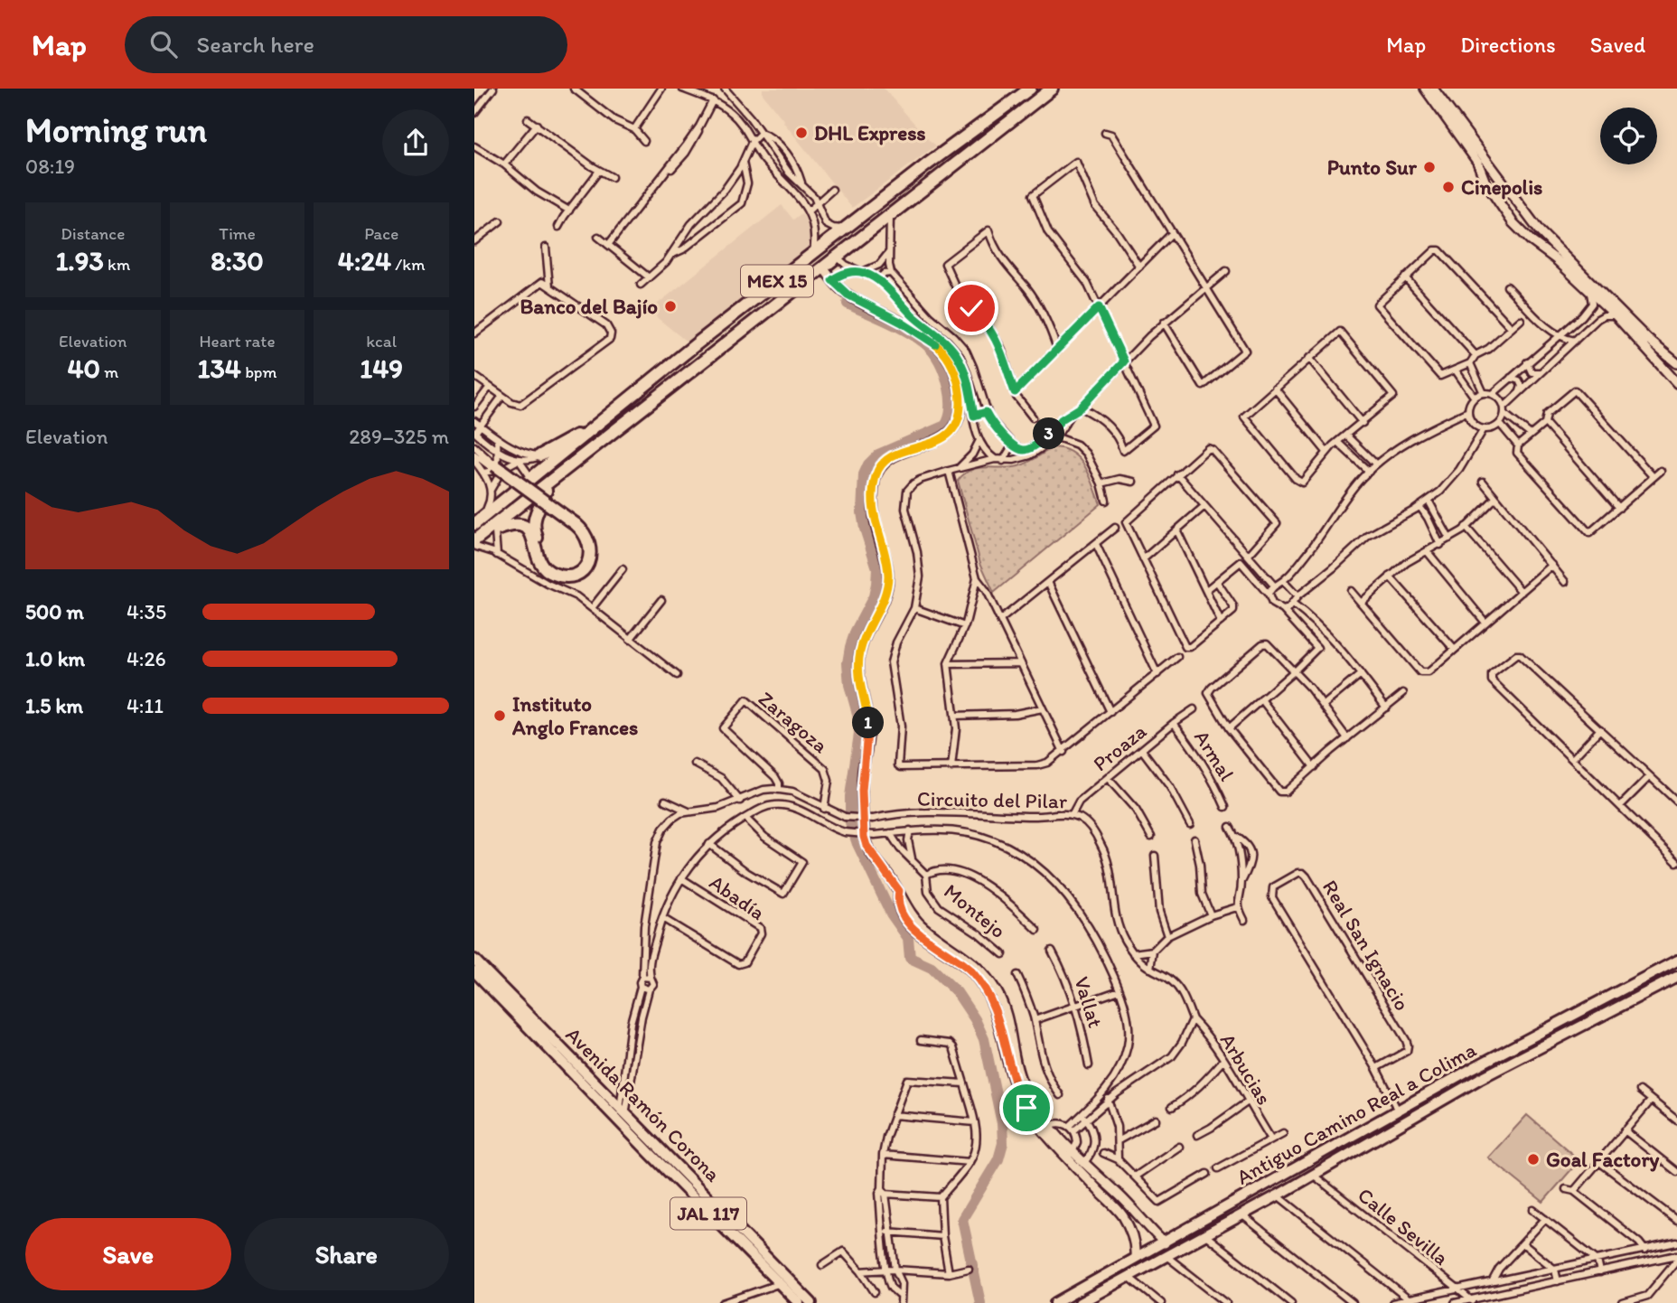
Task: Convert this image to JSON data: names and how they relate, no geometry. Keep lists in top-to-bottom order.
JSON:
{
  "streets": {
    "highway": ["MEX 15"],
    "main road": ["Avenida Ramón Corona", "Antiguo Camino Real a Colima", "JAL 117"],
    "street": [
      "Zaragoza",
      "Proaza",
      "Armal",
      "Circuito del Pilar",
      "Abadía",
      "Montejo",
      "Real San Ignacio",
      "Vallat",
      "Arbucias",
      "Calle Sevilla"
    ]
  },
  "crossings": [
    ["Zaragoza", "Circuito del Pilar"],
    ["Proaza", "Armal"],
    ["Proaza", "Circuito del Pilar"],
    ["Circuito del Pilar", "Abadía"],
    ["Circuito del Pilar", "Montejo"],
    ["Circuito del Pilar", "Arbucias"],
    ["Real San Ignacio", "Antiguo Camino Real a Colima"],
    ["Antiguo Camino Real a Colima", "Calle Sevilla"]
  ],
  "places": [
    "DHL Express",
    "Punto Sur",
    "Cinepolis",
    "Banco del Bajío",
    "Instituto Anglo Frances",
    "Goal Factory"
  ],
  "page": {
    "header": "Map",
    "search": "Search here",
    "nav": ["Map", "Directions", "Saved"],
    "heading": ["Morning run", "08:19"],
    "stats": [
      ["Distance", "1.93 km"],
      ["Time", "8:30"],
      ["Pace", "4:24 /km"],
      ["Elevation", "40 m"],
      ["Heart rate", "134 bpm"],
      ["kcal", "149"]
    ],
    "chart": ["Elevation", "289–325 m"],
    "pins": ["3", "1"],
    "list": [
      {
        "name": "500 m",
        "note": "4:35"
      },
      {
        "name": "1.0 km",
        "note": "4:26"
      },
      {
        "name": "1.5 km",
        "note": "4:11"
      }
    ],
    "buttons": ["Save", "Share"]
  }
}
